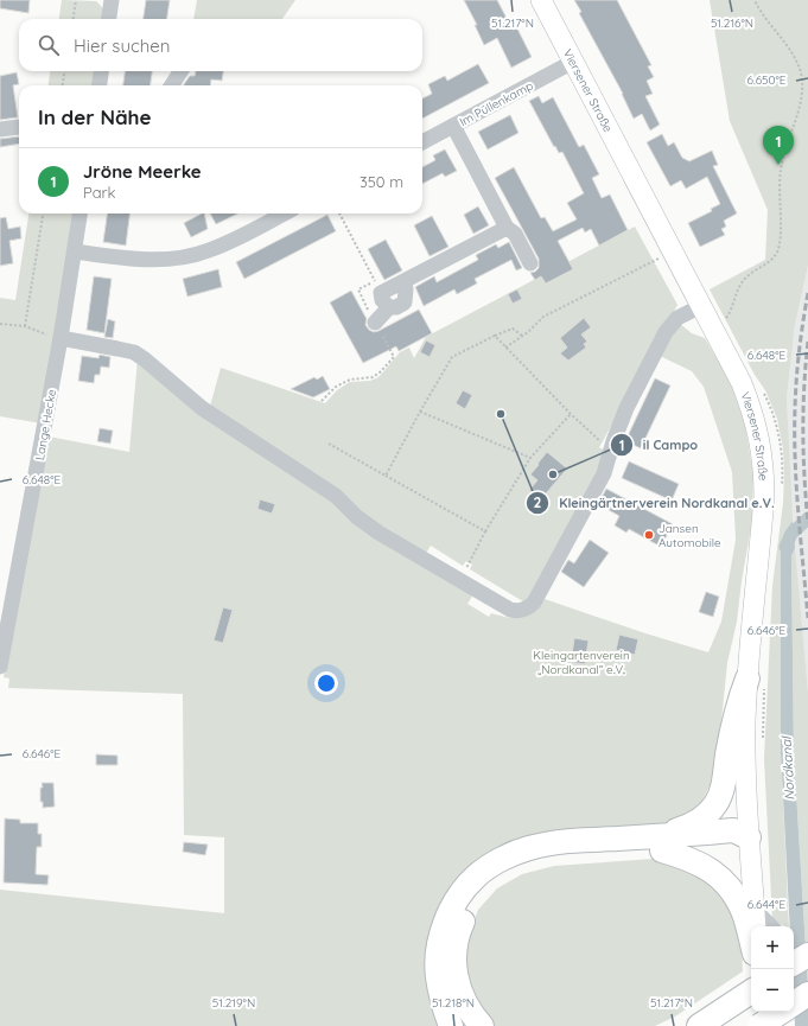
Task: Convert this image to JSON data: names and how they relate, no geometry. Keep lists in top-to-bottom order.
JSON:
{
  "streets": {
    "main road": ["Viersener Straße"],
    "street": ["Im Püllenkamp", "Lange Hecke"]
  },
  "crossings": [
    ["Viersener Straße", "Im Püllenkamp"]
  ],
  "water": ["Nordkanal"],
  "parks": ["Kleingartenverein „Nordkanal“ e.V."],
  "places": ["Kleingärtnerverein Nordkanal e.V.", "il Campo", "Jansen Automobile"],
  "page": {
    "search": "Hier suchen",
    "heading": "In der Nähe",
    "pins": "1",
    "list": [
      {
        "mark": "1",
        "name": "Jröne Meerke",
        "note": "Park",
        "value": "350 m"
      }
    ],
    "map_buttons": ["+", "−"]
  },
  "coordinates": [
    "51.217°N",
    "51.216°N",
    "6.650°E",
    "6.648°E",
    "6.646°E",
    "6.644°E",
    "51.219°N",
    "51.218°N"
  ]
}
